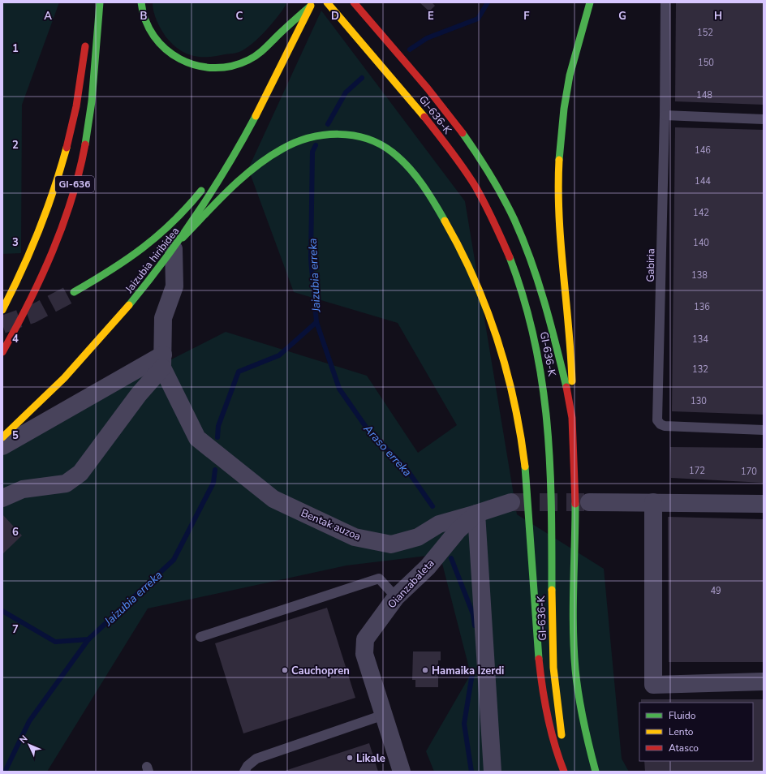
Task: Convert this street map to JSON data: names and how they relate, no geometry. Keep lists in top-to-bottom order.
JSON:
{
  "streets": {
    "main road": ["GI-636-K", "GI-636", "Jaizubia hiribidea"],
    "street": ["Bentak auzoa", "Oianzabaleta"],
    "lane": ["Gabiria"]
  },
  "crossings": [
    ["Bentak auzoa", "Oianzabaleta"]
  ],
  "water": ["Jaizubia erreka", "Araso erreka"],
  "places": ["Cauchopren", "Hamaika Izerdi", "Likale"],
  "house_numbers": [
    "152",
    "150",
    "148",
    "146",
    "144",
    "142",
    "140",
    "138",
    "136",
    "134",
    "132",
    "130",
    "172",
    "170",
    "49"
  ],
  "legend": ["Fluido", "Lento", "Atasco"],
  "north": "top left",
  "grid": {
    "columns": [
      "A",
      "B",
      "C",
      "D",
      "E",
      "F",
      "G",
      "H"
    ],
    "rows": [
      "1",
      "2",
      "3",
      "4",
      "5",
      "6",
      "7"
    ]
  }
}
